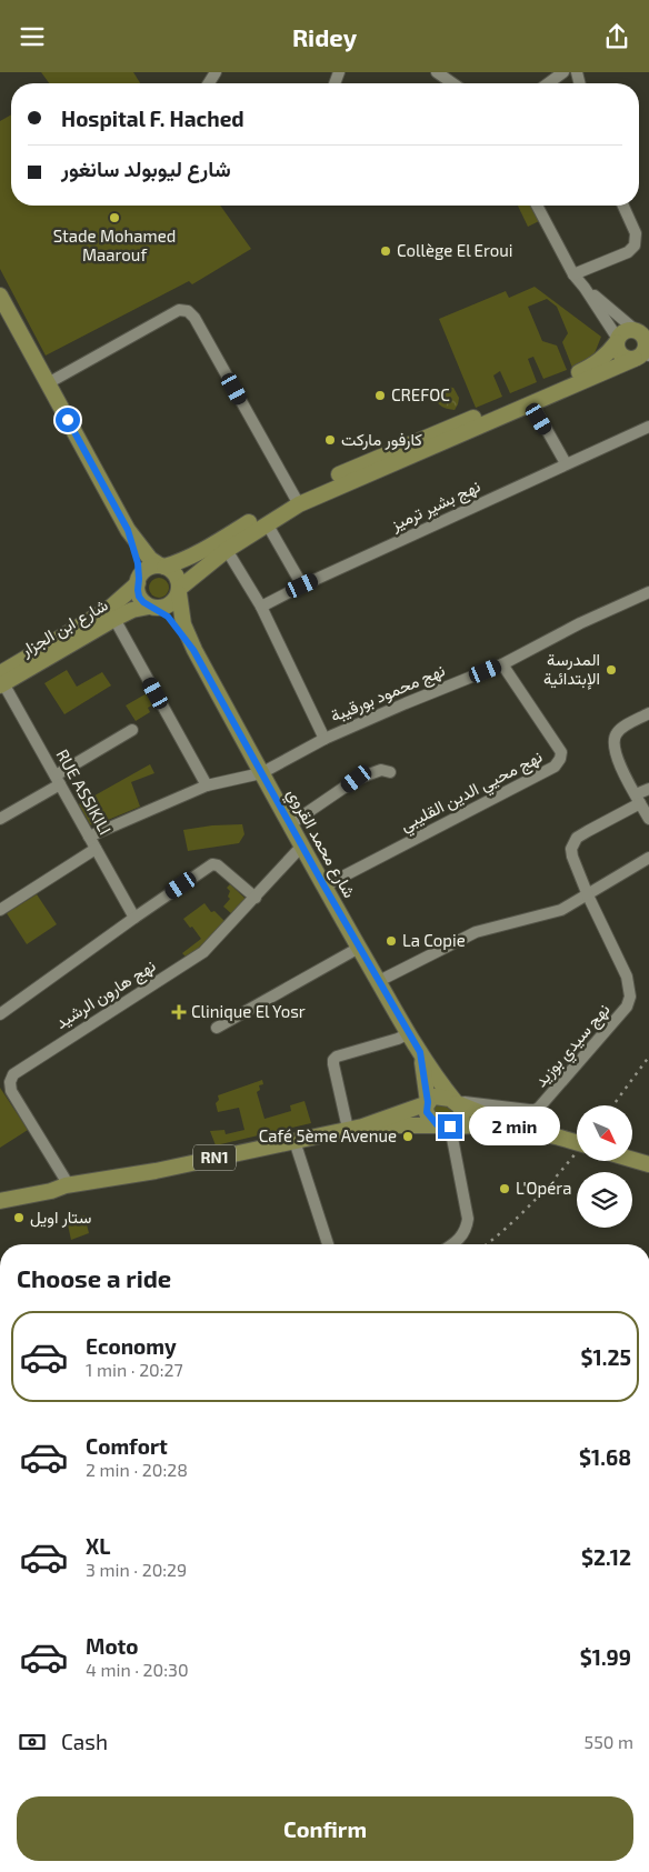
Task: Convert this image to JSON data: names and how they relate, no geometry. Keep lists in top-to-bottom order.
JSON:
{
  "streets": {
    "main road": ["شارع ابن الجزار", "شارع محمد القروي", "RN1"],
    "street": [
      "نهج بشير ترميز",
      "نهج محمود بورقيبة",
      "نهج محيي الدين القليبي",
      "RUE ASSIKILI",
      "نهج هارون الرشيد",
      "نهج سيدي بوزيد"
    ]
  },
  "crossings": [
    ["شارع ابن الجزار", "RUE ASSIKILI"],
    ["شارع ابن الجزار", "شارع محمد القروي"],
    ["نهج محمود بورقيبة", "نهج محيي الدين القليبي"],
    ["نهج محمود بورقيبة", "RUE ASSIKILI"],
    ["نهج محمود بورقيبة", "شارع محمد القروي"],
    ["نهج محيي الدين القليبي", "شارع محمد القروي"],
    ["شارع محمد القروي", "نهج هارون الرشيد"],
    ["شارع محمد القروي", "نهج سيدي بوزيد"],
    ["شارع محمد القروي", "RN1"],
    ["نهج هارون الرشيد", "RN1"],
    ["نهج سيدي بوزيد", "RN1"]
  ],
  "places": {
    "other": [
      "Stade Mohamed Maarouf",
      "Collège El Eroui",
      "CREFOC",
      "كارفور ماركت",
      "المدرسة الإبتدائية",
      "La Copie",
      "Café 5ème Avenue",
      "L'Opéra",
      "ستار اويل"
    ],
    "health": ["Clinique El Yosr"]
  },
  "north": "bottom right",
  "page": {
    "header": "Ridey",
    "banner": ["Hospital F. Hached", "شارع ليوبولد سانغور"],
    "bubble": "2 min",
    "heading": "Choose a ride",
    "list": [
      {
        "name": "Economy",
        "note": "1 min · 20:27",
        "value": "$1.25"
      },
      {
        "name": "Comfort",
        "note": "2 min · 20:28",
        "value": "$1.68"
      },
      {
        "name": "XL",
        "note": "3 min · 20:29",
        "value": "$2.12"
      },
      {
        "name": "Moto",
        "note": "4 min · 20:30",
        "value": "$1.99"
      }
    ],
    "pay": ["Cash", "550 m"],
    "buttons": "Confirm"
  }
}
